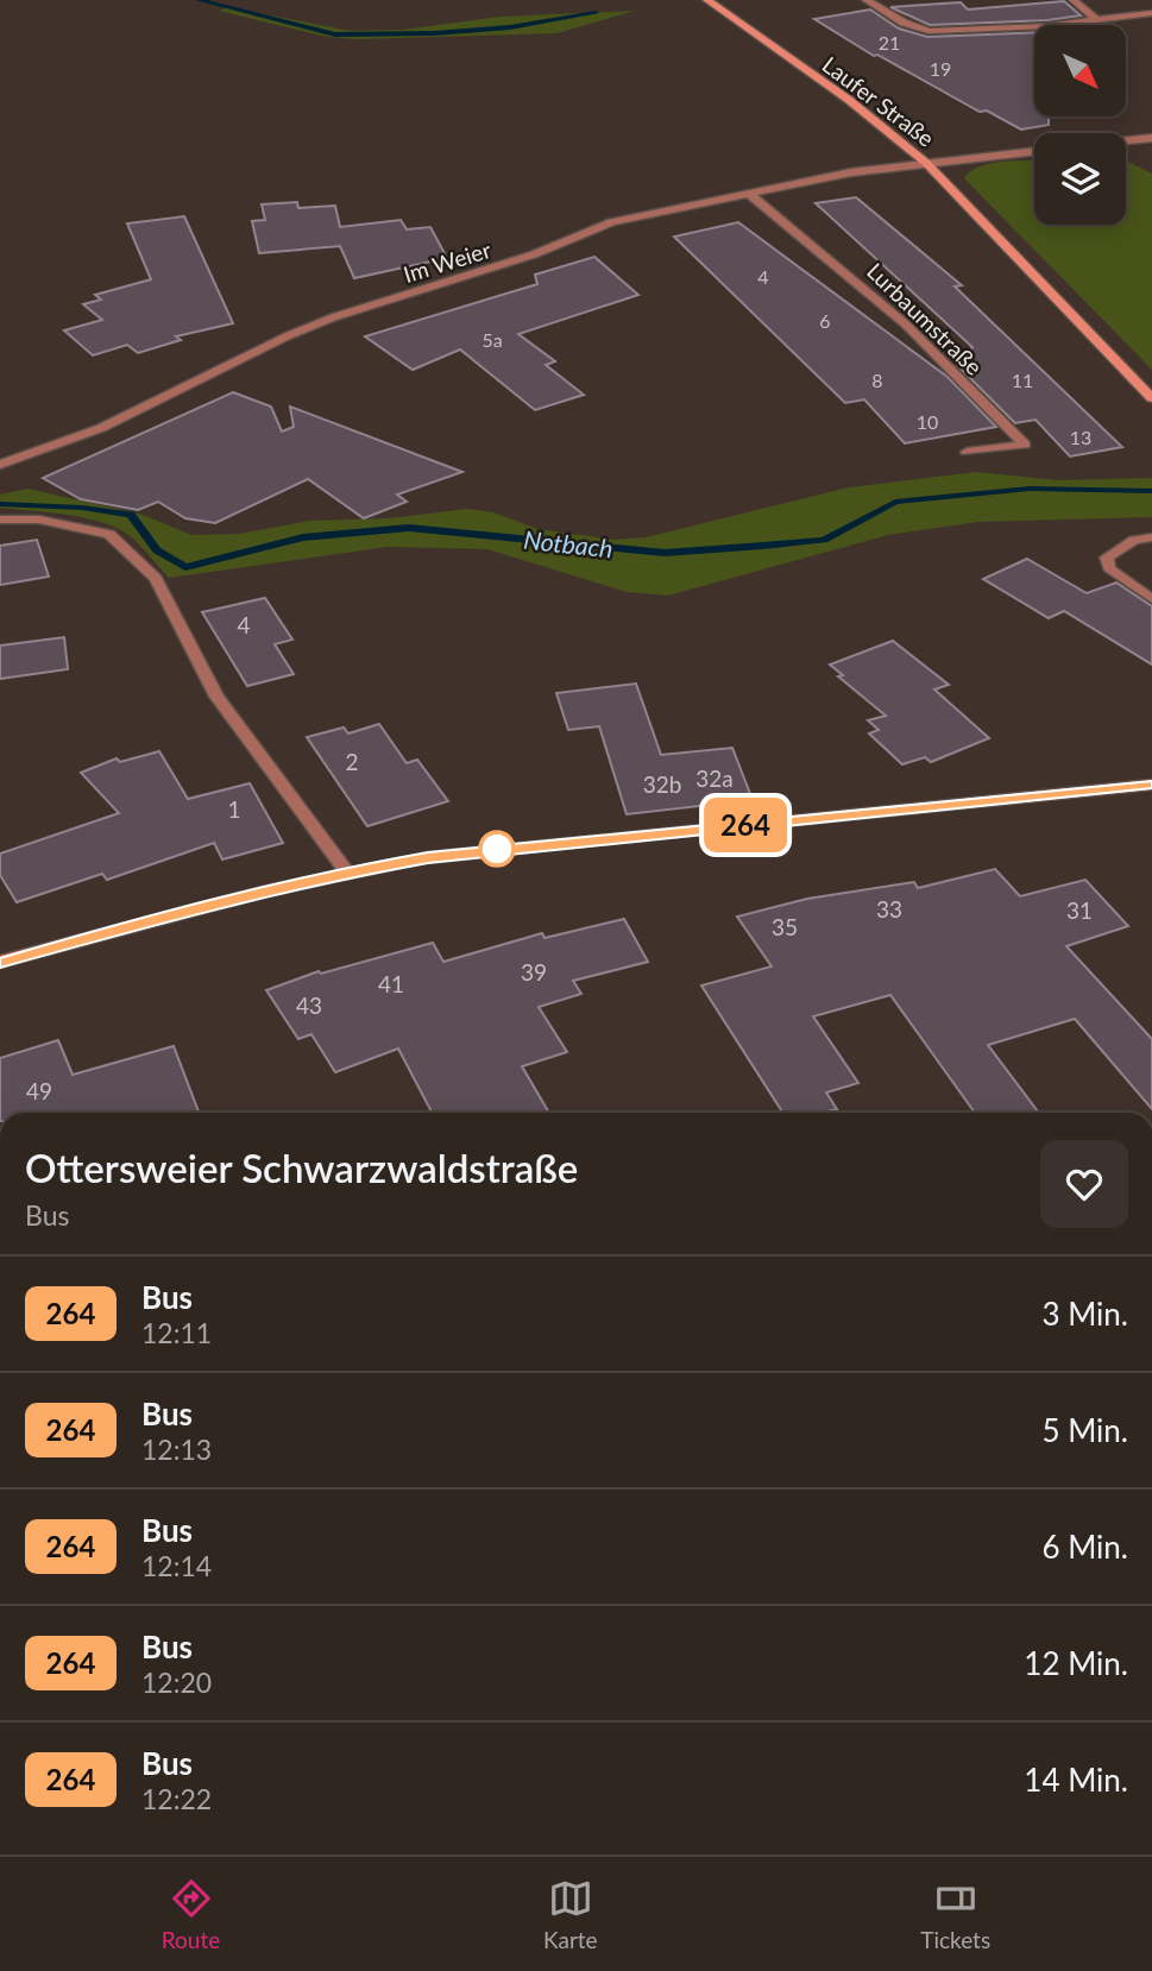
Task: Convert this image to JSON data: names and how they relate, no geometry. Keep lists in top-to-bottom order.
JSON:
{
  "streets": {
    "main road": ["Laufer Straße"],
    "street": ["Im Weier", "Lurbaumstraße"]
  },
  "crossings": [
    ["Laufer Straße", "Im Weier"],
    ["Im Weier", "Lurbaumstraße"]
  ],
  "water": ["Notbach"],
  "lines": ["bus line 264"],
  "house_numbers": [
    "21",
    "19",
    "4",
    "6",
    "5a",
    "8",
    "11",
    "10",
    "13",
    "4",
    "2",
    "32a",
    "32b",
    "1",
    "33",
    "31",
    "35",
    "39",
    "41",
    "43",
    "49"
  ],
  "north": "bottom right",
  "page": {
    "on_map": "264",
    "heading": ["Ottersweier Schwarzwaldstraße", "Bus"],
    "list": [
      {
        "mark": "264",
        "name": "Bus",
        "note": "12:11",
        "value": "3 Min."
      },
      {
        "mark": "264",
        "name": "Bus",
        "note": "12:13",
        "value": "5 Min."
      },
      {
        "mark": "264",
        "name": "Bus",
        "note": "12:14",
        "value": "6 Min."
      },
      {
        "mark": "264",
        "name": "Bus",
        "note": "12:20",
        "value": "12 Min."
      },
      {
        "mark": "264",
        "name": "Bus",
        "note": "12:22",
        "value": "14 Min."
      }
    ],
    "tabs": ["Route", "Karte", "Tickets"]
  }
}
